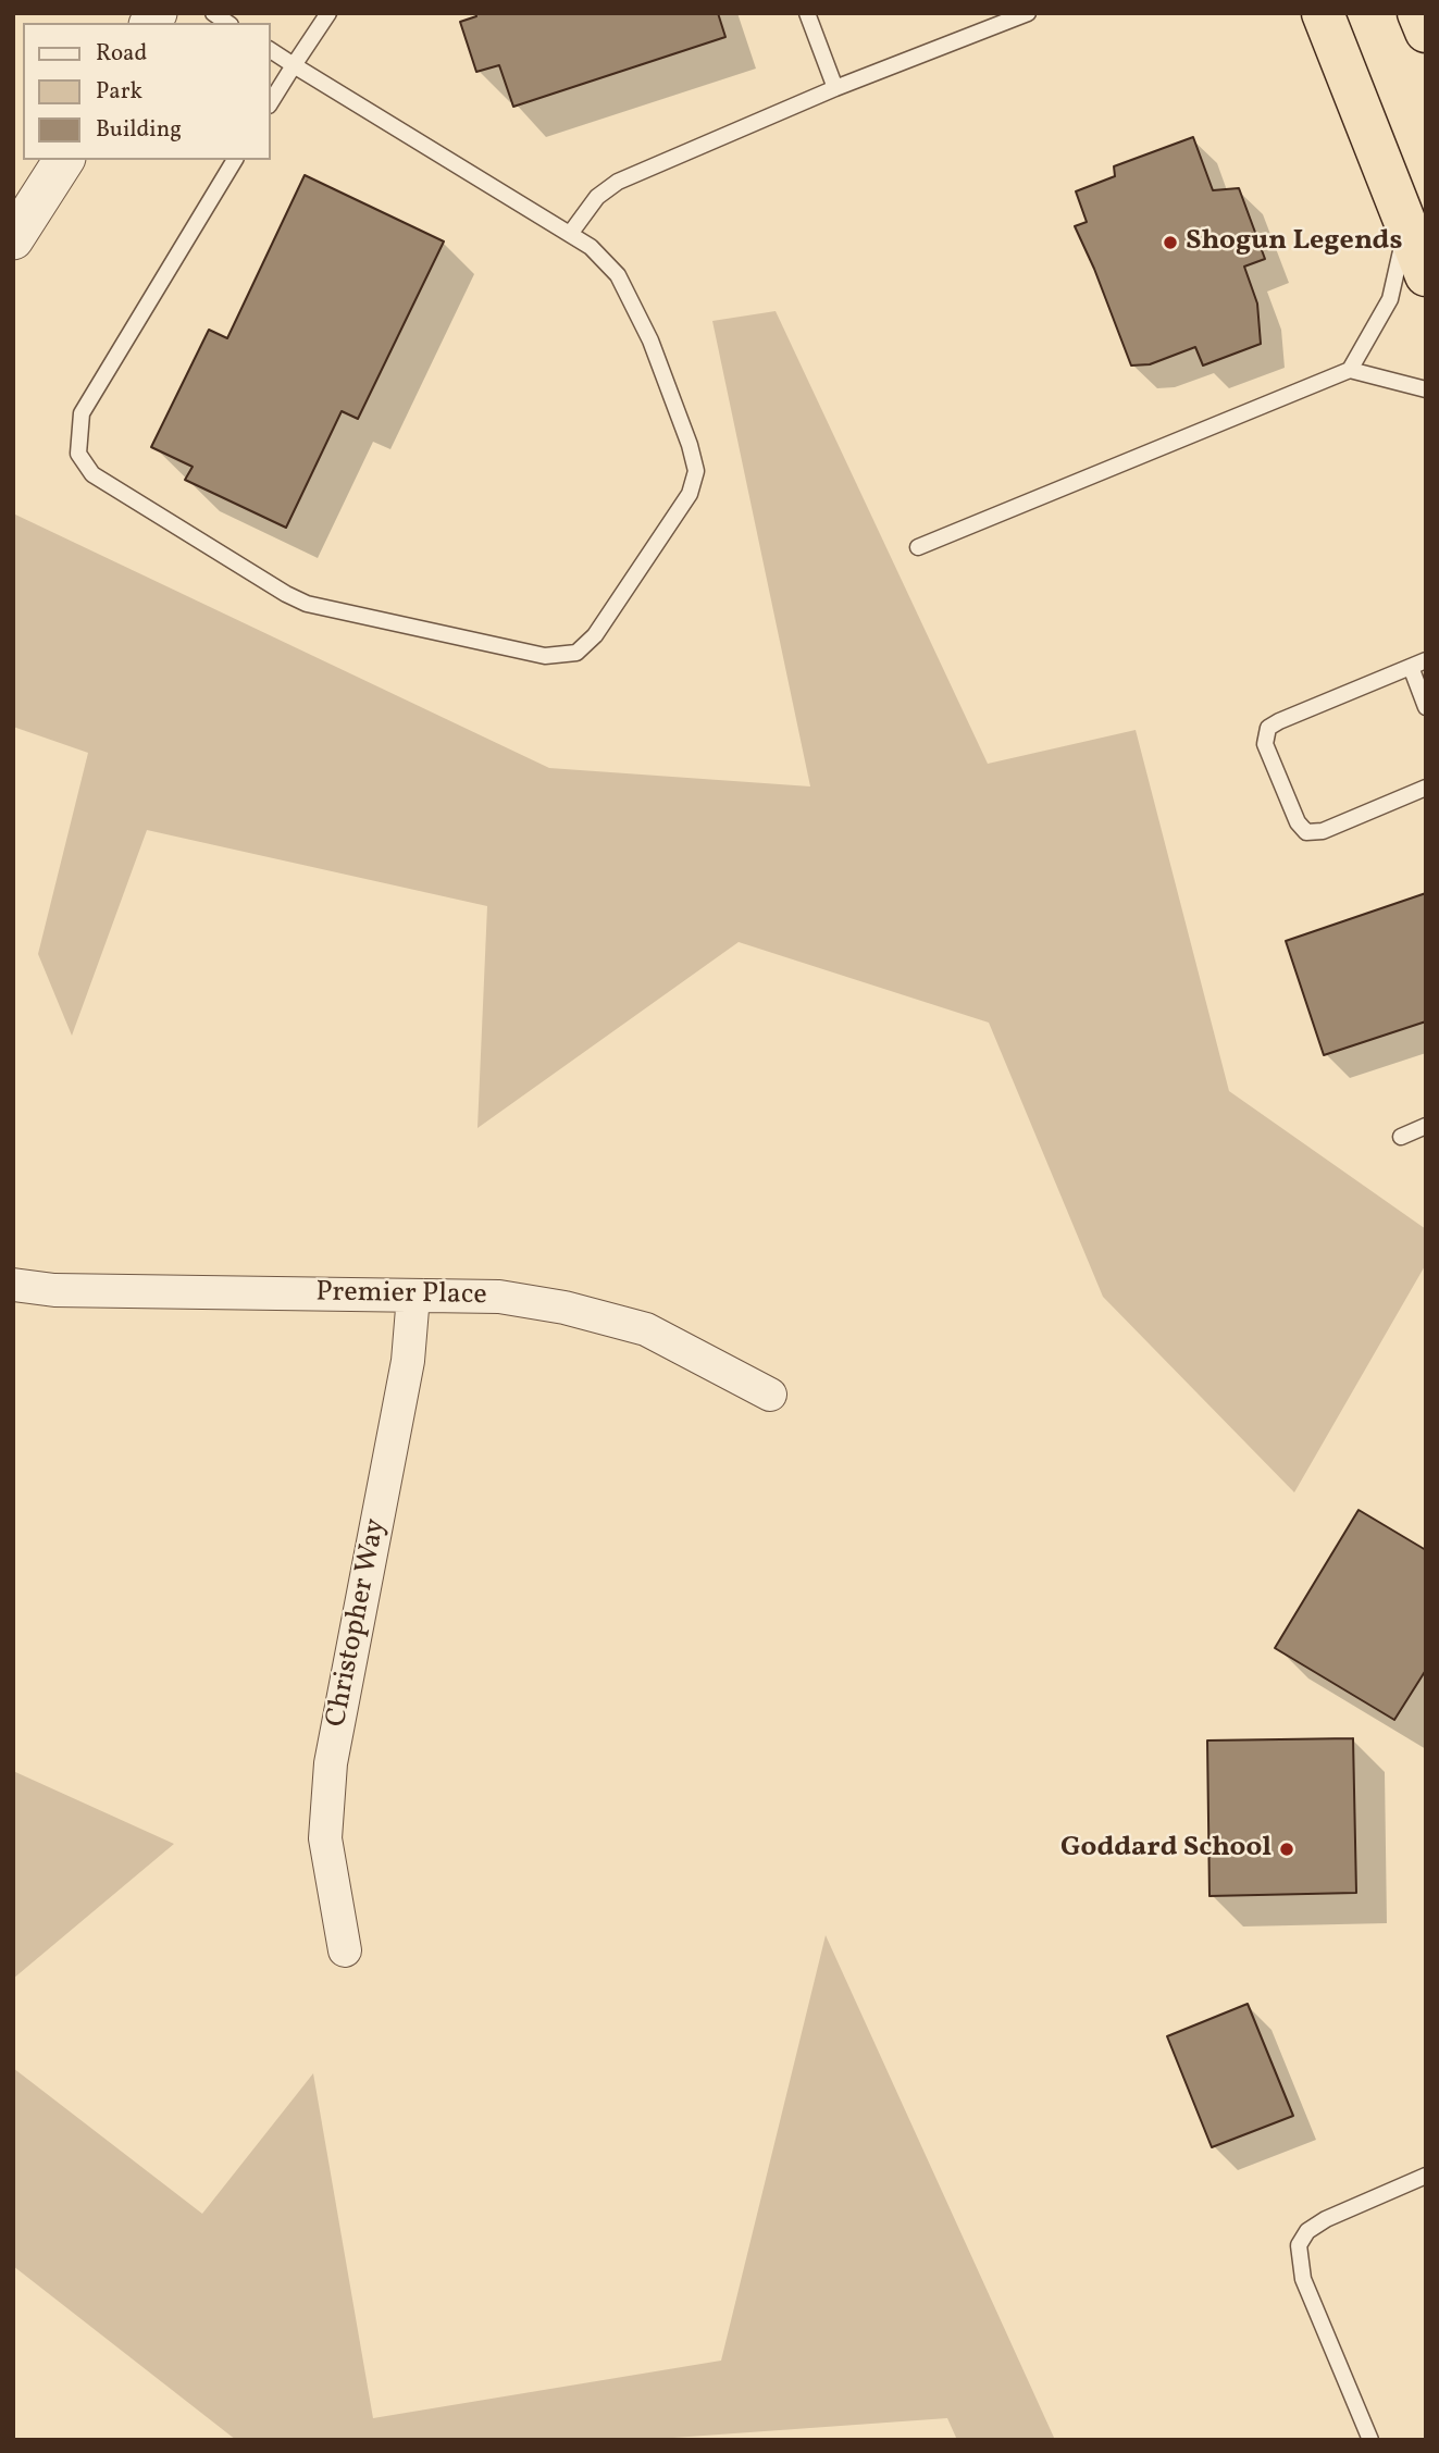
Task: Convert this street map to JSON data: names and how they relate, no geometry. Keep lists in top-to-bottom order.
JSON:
{
  "streets": {
    "street": ["Premier Place", "Christopher Way"]
  },
  "crossings": [
    ["Premier Place", "Christopher Way"]
  ],
  "places": ["Shogun Legends", "Goddard School"],
  "legend": ["Road", "Park", "Building"]
}
